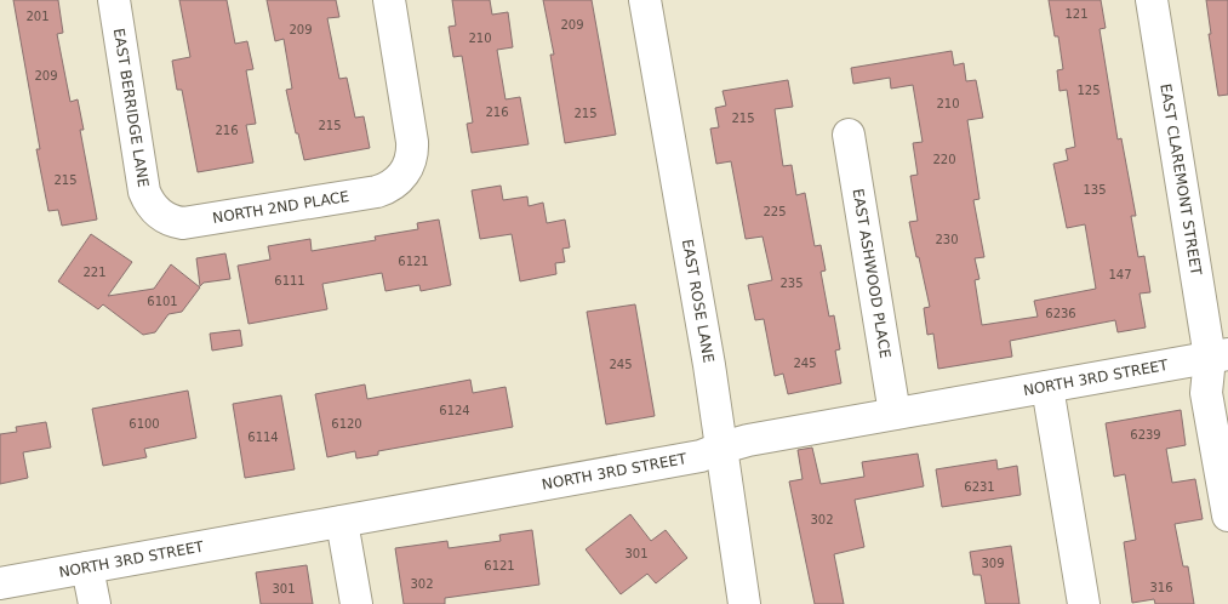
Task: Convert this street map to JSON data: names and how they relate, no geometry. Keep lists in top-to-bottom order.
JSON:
{
  "streets": {
    "street": [
      "EAST BERRIDGE LANE",
      "EAST CLAREMONT STREET",
      "NORTH 2ND PLACE",
      "EAST ASHWOOD PLACE",
      "EAST ROSE LANE",
      "NORTH 3RD STREET"
    ]
  },
  "crossings": [
    ["EAST BERRIDGE LANE", "NORTH 2ND PLACE"],
    ["EAST CLAREMONT STREET", "NORTH 3RD STREET"],
    ["EAST ASHWOOD PLACE", "NORTH 3RD STREET"],
    ["EAST ROSE LANE", "NORTH 3RD STREET"]
  ],
  "house_numbers": [
    "121",
    "201",
    "209",
    "209",
    "210",
    "209",
    "125",
    "210",
    "216",
    "215",
    "215",
    "215",
    "216",
    "220",
    "215",
    "135",
    "225",
    "230",
    "6121",
    "221",
    "147",
    "6111",
    "235",
    "6101",
    "6236",
    "245",
    "245",
    "6124",
    "6100",
    "6120",
    "6239",
    "6114",
    "6231",
    "302",
    "301",
    "309",
    "6121",
    "302",
    "316",
    "301"
  ]
}
